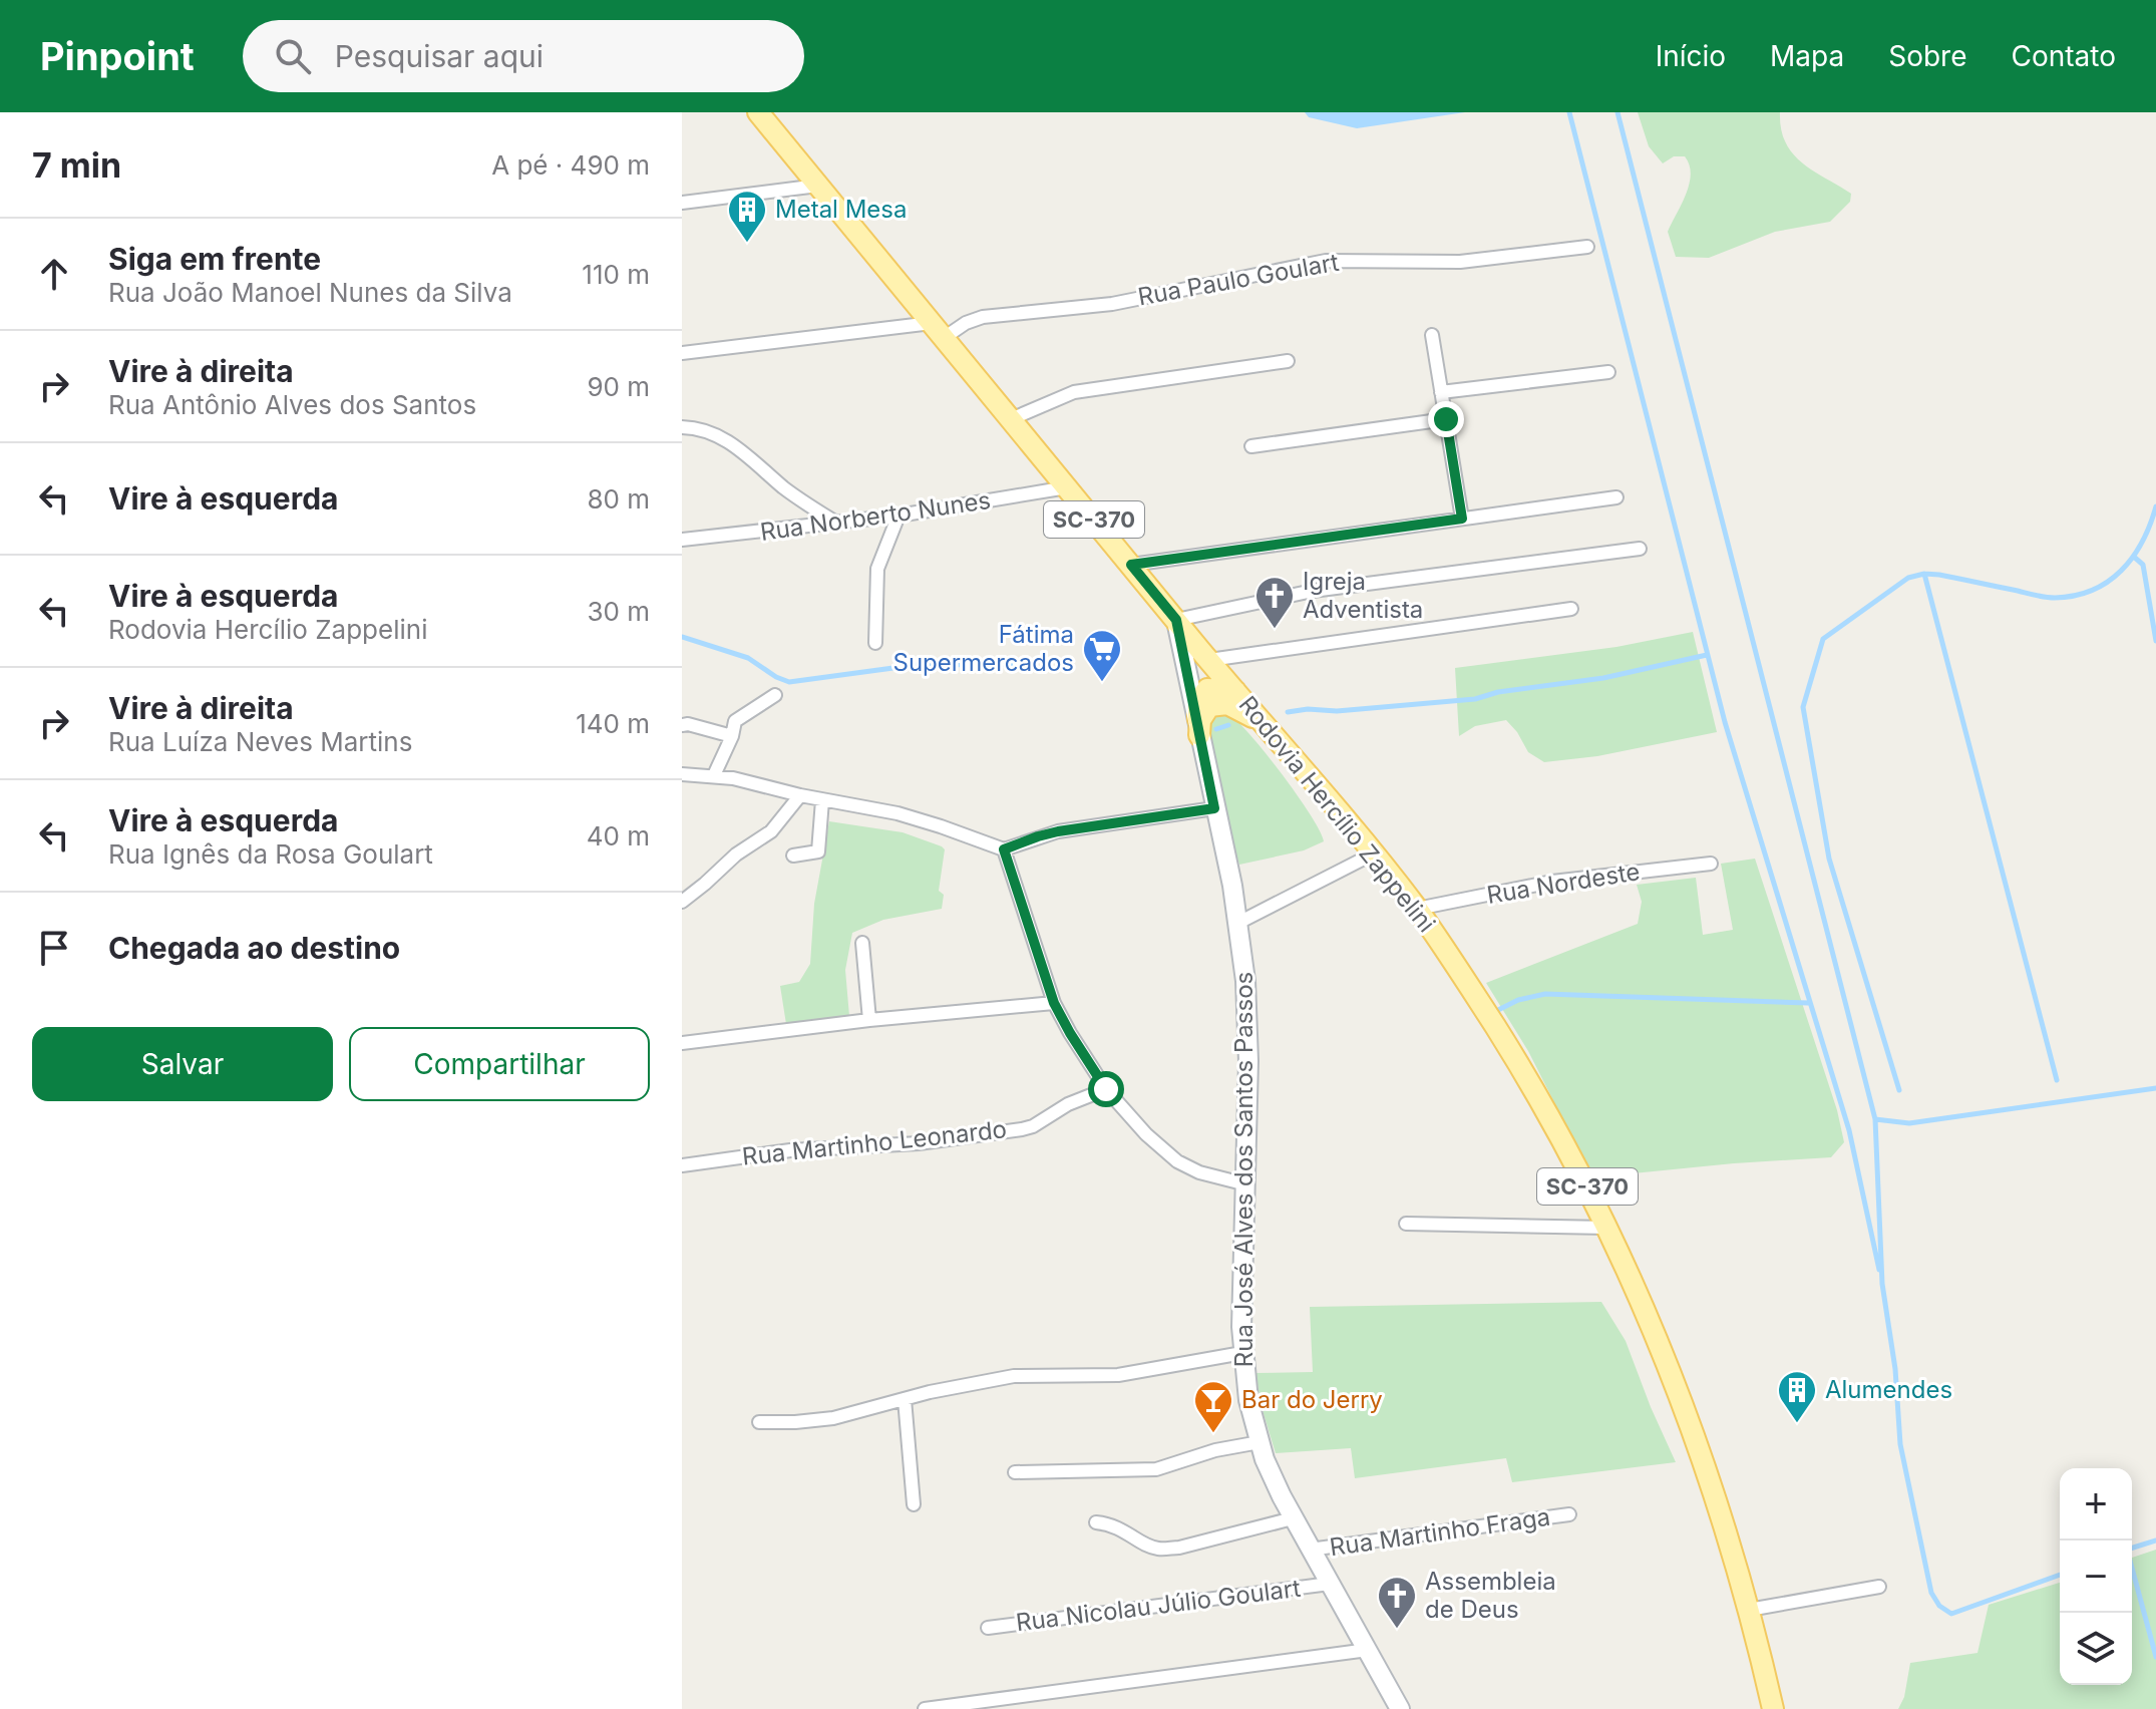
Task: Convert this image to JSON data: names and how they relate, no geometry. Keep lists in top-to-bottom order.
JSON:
{
  "streets": {
    "main road": ["SC-370", "Rodovia Hercílio Zappelini"],
    "street": [
      "Rua Paulo Goulart",
      "Rua Norberto Nunes",
      "Rua Nordeste",
      "Rua Martinho Leonardo",
      "Rua José Alves dos Santos Passos",
      "Rua Martinho Fraga",
      "Rua Nicolau Júlio Goulart"
    ]
  },
  "crossings": [
    ["Rua Paulo Goulart", "Rodovia Hercílio Zappelini"],
    ["Rua Norberto Nunes", "Rodovia Hercílio Zappelini"],
    ["Rodovia Hercílio Zappelini", "Rua Nordeste"],
    ["Rodovia Hercílio Zappelini", "Rua José Alves dos Santos Passos"],
    ["Rua José Alves dos Santos Passos", "Rua Martinho Fraga"],
    ["Rua José Alves dos Santos Passos", "Rua Nicolau Júlio Goulart"]
  ],
  "places": {
    "building": ["Metal Mesa", "Alumendes"],
    "church": ["Igreja Adventista", "Assembleia de Deus"],
    "supermarket": ["Fátima Supermercados"],
    "bar": ["Bar do Jerry"]
  },
  "page": {
    "header": "Pinpoint",
    "search": "Pesquisar aqui",
    "nav": [
      "Início",
      "Mapa",
      "Sobre",
      "Contato"
    ],
    "heading": ["7 min", "A pé · 490 m"],
    "list": [
      ["Siga em frente", "Rua João Manoel Nunes da Silva", "110 m"],
      ["Vire à direita", "Rua Antônio Alves dos Santos", "90 m"],
      ["Vire à esquerda", "80 m"],
      ["Vire à esquerda", "Rodovia Hercílio Zappelini", "30 m"],
      ["Vire à direita", "Rua Luíza Neves Martins", "140 m"],
      ["Vire à esquerda", "Rua Ignês da Rosa Goulart", "40 m"],
      "Chegada ao destino"
    ],
    "buttons": ["Salvar", "Compartilhar"],
    "map_buttons": ["+", "−"]
  }
}
